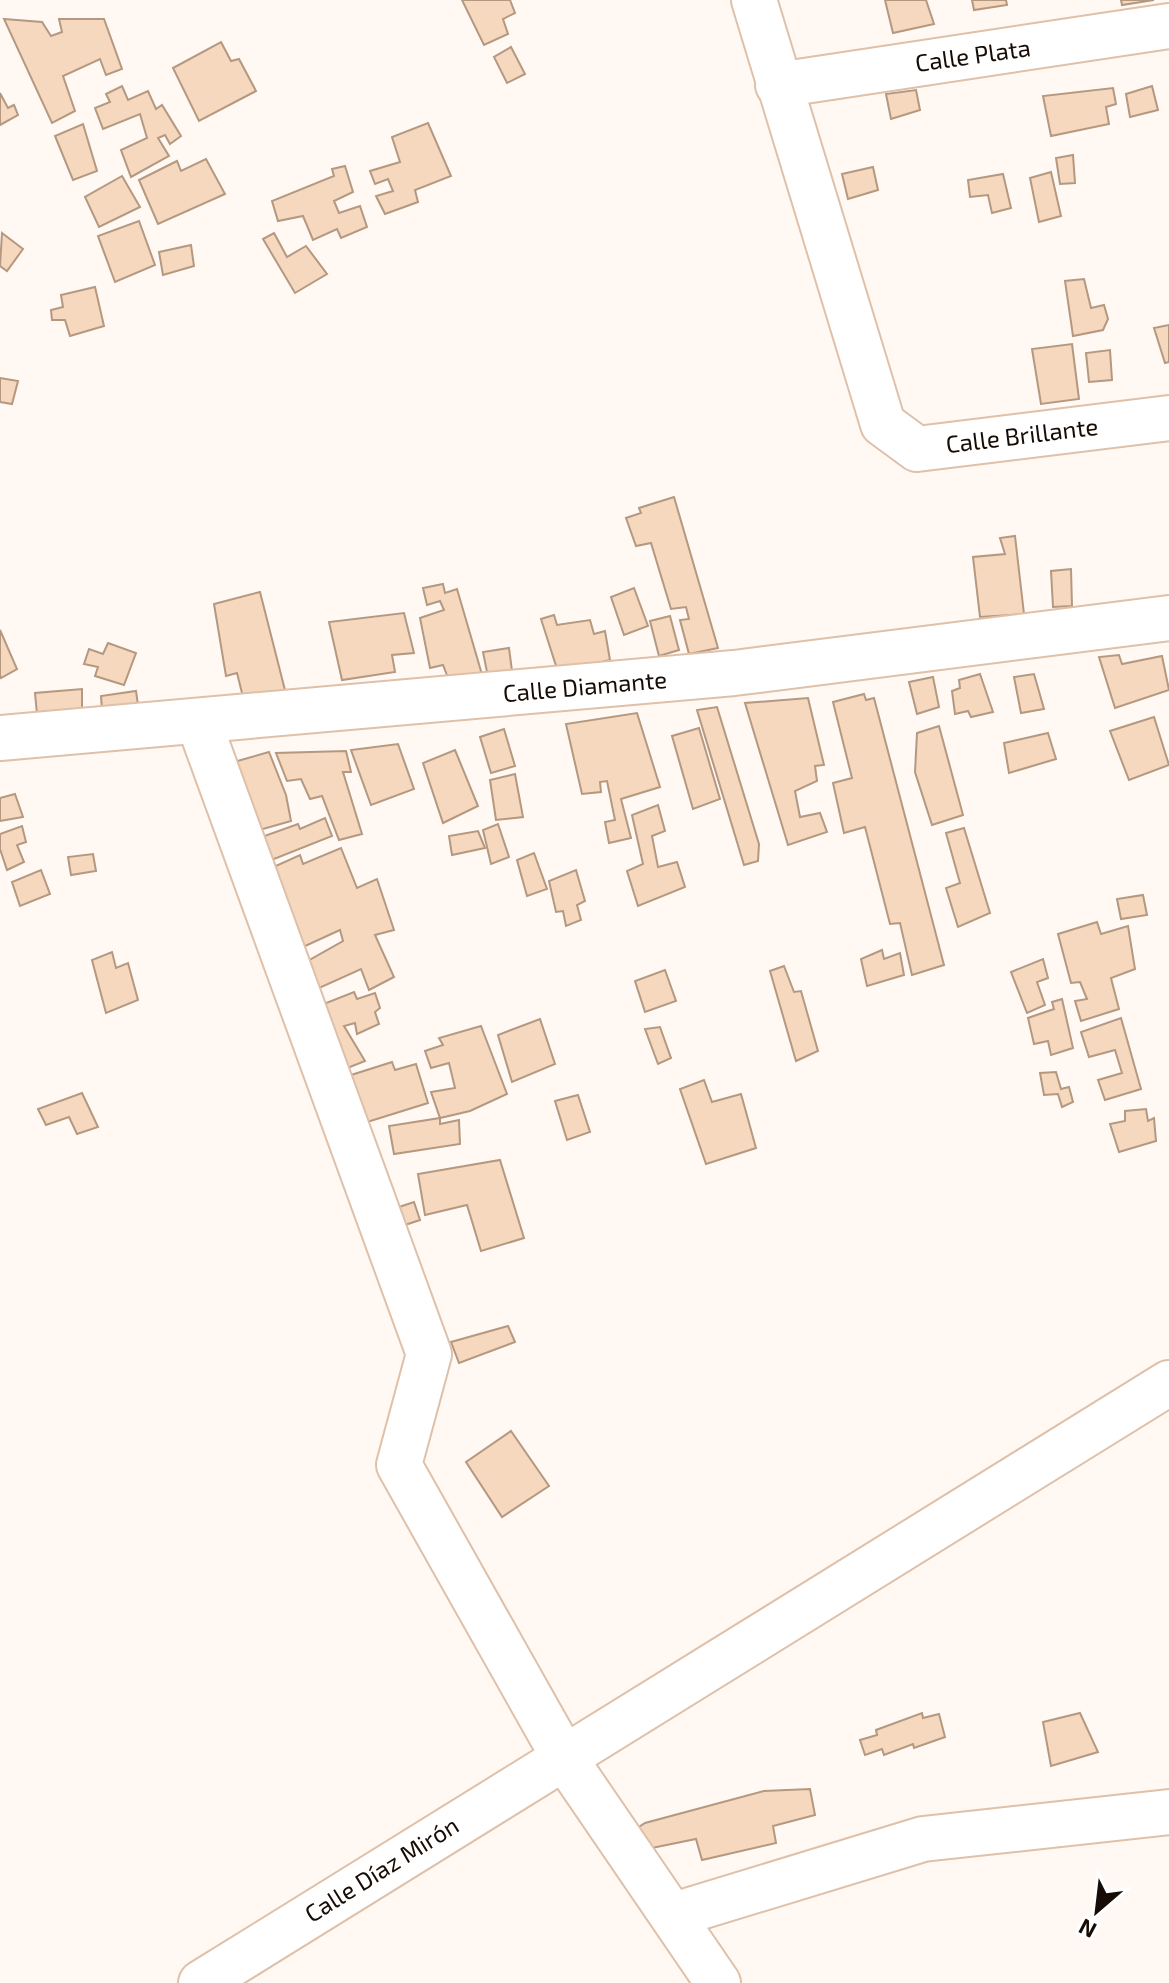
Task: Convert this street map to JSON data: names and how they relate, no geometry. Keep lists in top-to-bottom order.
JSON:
{
  "streets": {
    "street": [
      "Calle Plata",
      "Calle Brillante",
      "Calle Diamante",
      "Calle Díaz Mirón"
    ]
  },
  "crossings": [
    ["Calle Plata", "Calle Brillante"]
  ],
  "north": "bottom left"
}
